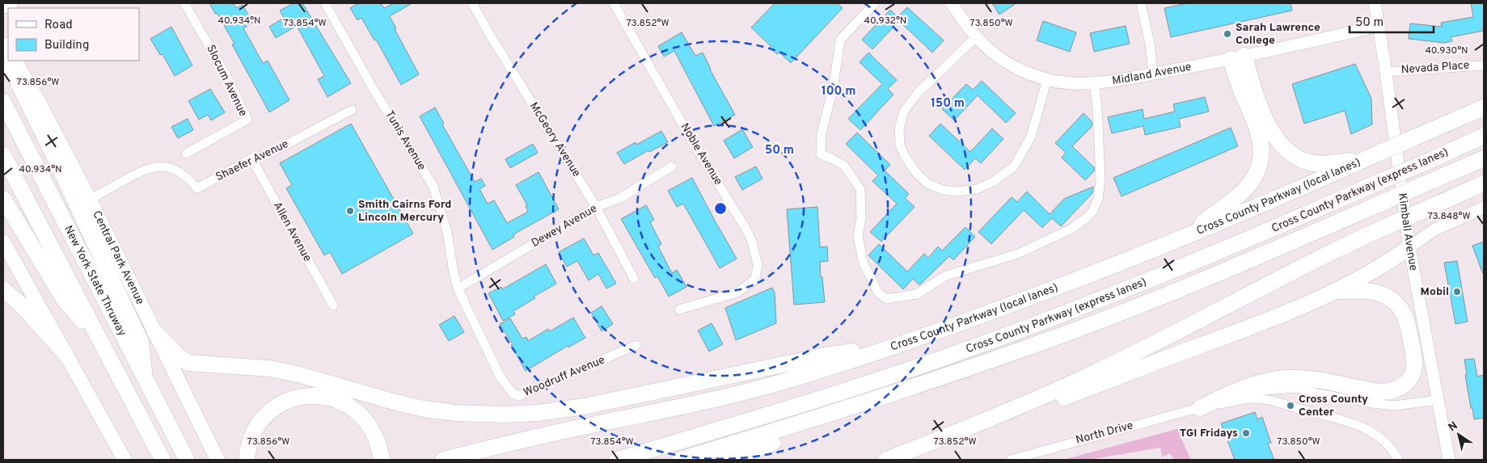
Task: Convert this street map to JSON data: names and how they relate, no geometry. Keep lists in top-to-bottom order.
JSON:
{
  "streets": {
    "highway": ["Cross County Parkway (express lanes)", "Cross County Parkway (local lanes)", "New York State Thruway"],
    "main road": ["Central Park Avenue"],
    "street": [
      "Nevada Place",
      "Midland Avenue",
      "Slocum Avenue",
      "McGeory Avenue",
      "Tunis Avenue",
      "Noble Avenue",
      "Shaefer Avenue",
      "Dewey Avenue",
      "Allen Avenue",
      "Kimball Avenue",
      "Woodruff Avenue",
      "North Drive"
    ]
  },
  "crossings": [
    ["Nevada Place", "Kimball Avenue"],
    ["Midland Avenue", "Kimball Avenue"],
    ["McGeory Avenue", "Dewey Avenue"],
    ["Tunis Avenue", "Dewey Avenue"],
    ["Tunis Avenue", "Woodruff Avenue"],
    ["Shaefer Avenue", "Allen Avenue"],
    ["Shaefer Avenue", "Central Park Avenue"],
    ["Dewey Avenue", "Woodruff Avenue"],
    ["Kimball Avenue", "North Drive"]
  ],
  "places": [
    "Sarah Lawrence College",
    "Smith Cairns Ford Lincoln Mercury",
    "Mobil",
    "Cross County Center",
    "TGI Fridays"
  ],
  "legend": ["Road", "Building"],
  "scale_bar": "50 m",
  "north": "top left",
  "coordinates": [
    "40.932°N",
    "40.934°N",
    "73.854°W",
    "73.852°W",
    "73.850°W",
    "40.930°N",
    "73.856°W",
    "73.848°W"
  ],
  "rings": ["100 m", "150 m", "50 m"]
}
